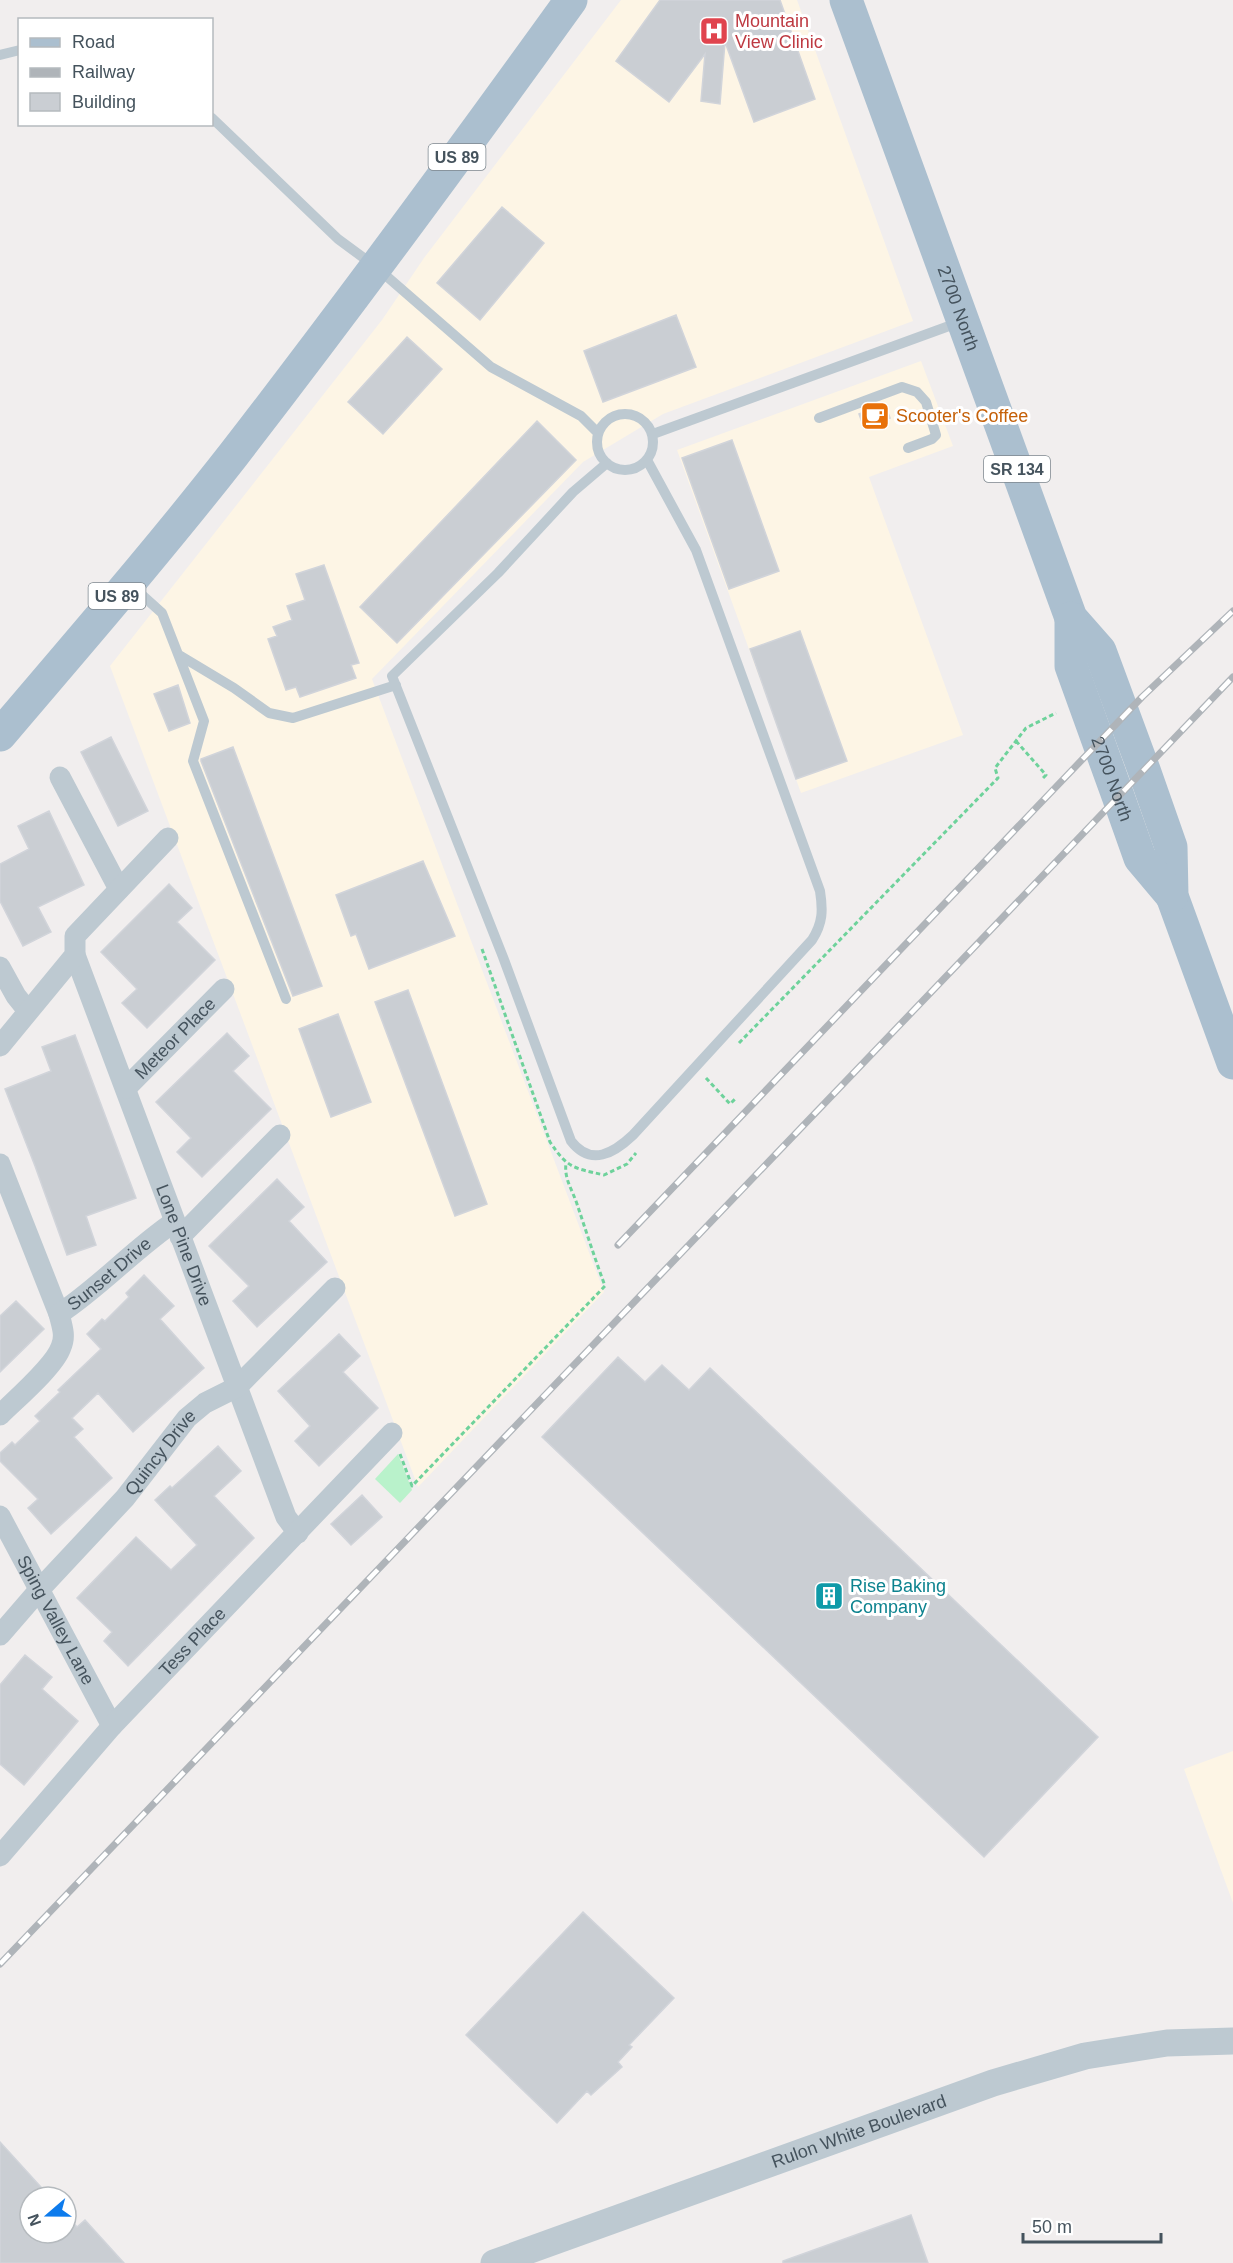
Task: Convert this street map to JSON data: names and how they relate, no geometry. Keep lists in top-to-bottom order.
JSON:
{
  "streets": {
    "main road": ["US 89", "2700 North", "SR 134"],
    "street": [
      "Meteor Place",
      "Lone Pine Drive",
      "Sunset Drive",
      "Quincy Drive",
      "Sping Valley Lane",
      "Tess Place",
      "Rulon White Boulevard"
    ]
  },
  "crossings": [
    ["Meteor Place", "Lone Pine Drive"],
    ["Lone Pine Drive", "Sunset Drive"],
    ["Lone Pine Drive", "Quincy Drive"],
    ["Lone Pine Drive", "Tess Place"],
    ["Quincy Drive", "Sping Valley Lane"],
    ["Sping Valley Lane", "Tess Place"]
  ],
  "places": {
    "hospital": ["Mountain View Clinic"],
    "cafe": ["Scooter's Coffee"],
    "building": ["Rise Baking Company"]
  },
  "legend": ["Road", "Railway", "Building"],
  "scale_bar": "50 m",
  "north": "left"
}
